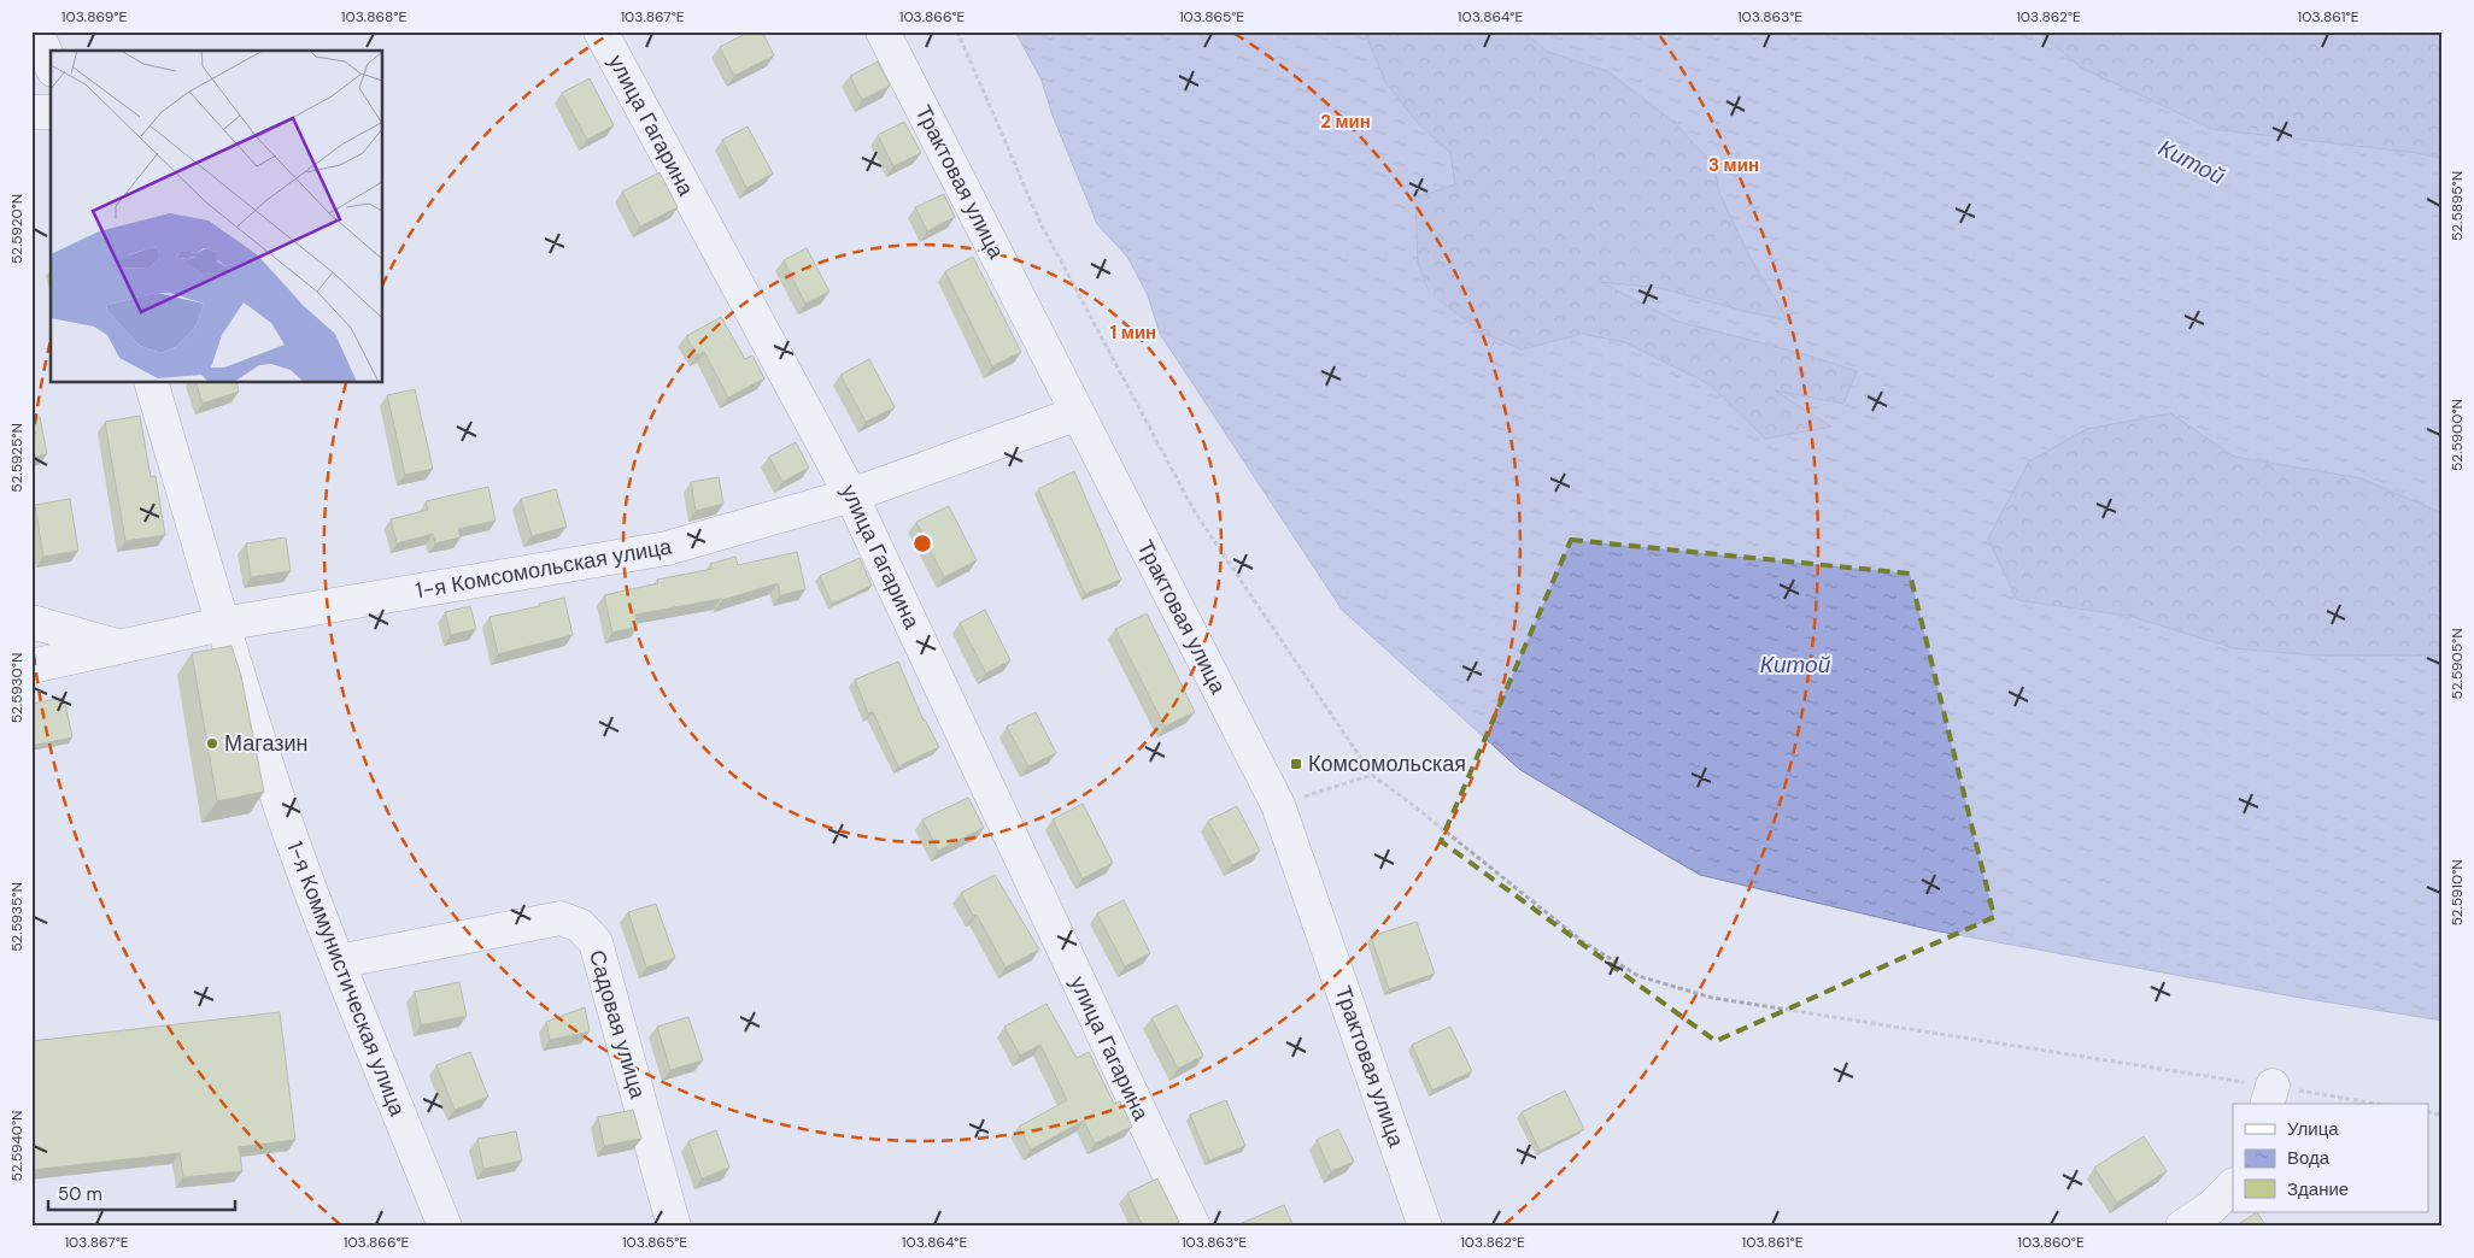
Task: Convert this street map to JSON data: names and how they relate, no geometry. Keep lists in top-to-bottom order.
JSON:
{
  "streets": {
    "street": [
      "улица Гагарина",
      "Трактовая улица",
      "1-я Комсомольская улица",
      "1-я Коммунистическая улица",
      "Садовая улица"
    ]
  },
  "crossings": [
    ["улица Гагарина", "1-я Комсомольская улица"],
    ["Трактовая улица", "1-я Комсомольская улица"],
    ["1-я Комсомольская улица", "1-я Коммунистическая улица"],
    ["1-я Коммунистическая улица", "Садовая улица"]
  ],
  "water": ["Китой"],
  "places": {
    "other": ["Магазин"],
    "transit": ["Комсомольская"]
  },
  "legend": ["Улица", "Вода", "Здание"],
  "scale_bar": "50 m",
  "coordinates": [
    "103.869°E",
    "103.868°E",
    "103.867°E",
    "103.866°E",
    "103.865°E",
    "103.864°E",
    "103.863°E",
    "103.862°E",
    "103.861°E",
    "52.5895°N",
    "52.5920°N",
    "52.5900°N",
    "52.5925°N",
    "52.5905°N",
    "52.5930°N",
    "52.5910°N",
    "52.5935°N",
    "52.5940°N",
    "103.860°E"
  ],
  "rings": ["2 мин", "3 мин", "1 мин"]
}
